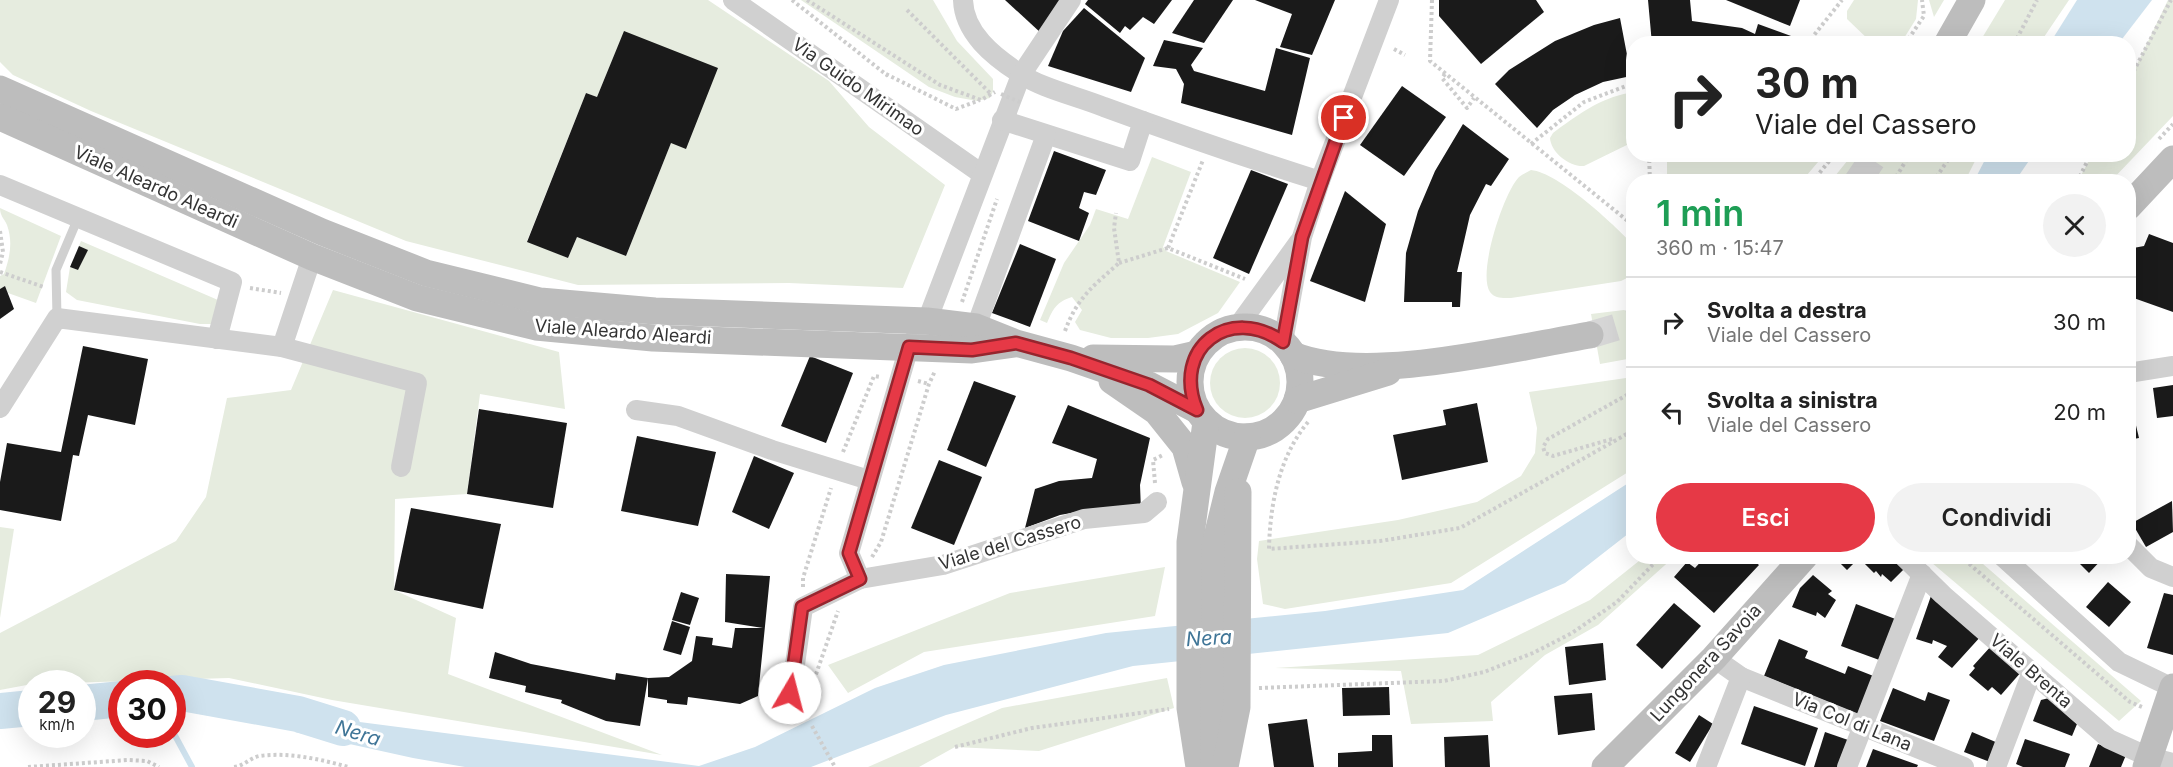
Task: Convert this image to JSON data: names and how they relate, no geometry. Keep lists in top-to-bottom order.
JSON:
{
  "streets": {
    "street": [
      "Via Guido Mirimao",
      "Viale Aleardo Aleardi",
      "Viale del Cassero",
      "Lungonera Savoia",
      "Viale Brenta",
      "Via Col di Lana"
    ]
  },
  "crossings": [
    ["Lungonera Savoia", "Via Col di Lana"]
  ],
  "water": ["Nera"],
  "page": {
    "turn": ["30 m", "Viale del Cassero"],
    "heading": ["1 min", "360 m · 15:47"],
    "list": [
      {
        "name": "Svolta a destra",
        "note": "Viale del Cassero",
        "value": "30 m"
      },
      {
        "name": "Svolta a sinistra",
        "note": "Viale del Cassero",
        "value": "20 m"
      }
    ],
    "buttons": ["Esci", "Condividi"],
    "speed": "29 km/h",
    "limit": "30"
  }
}
